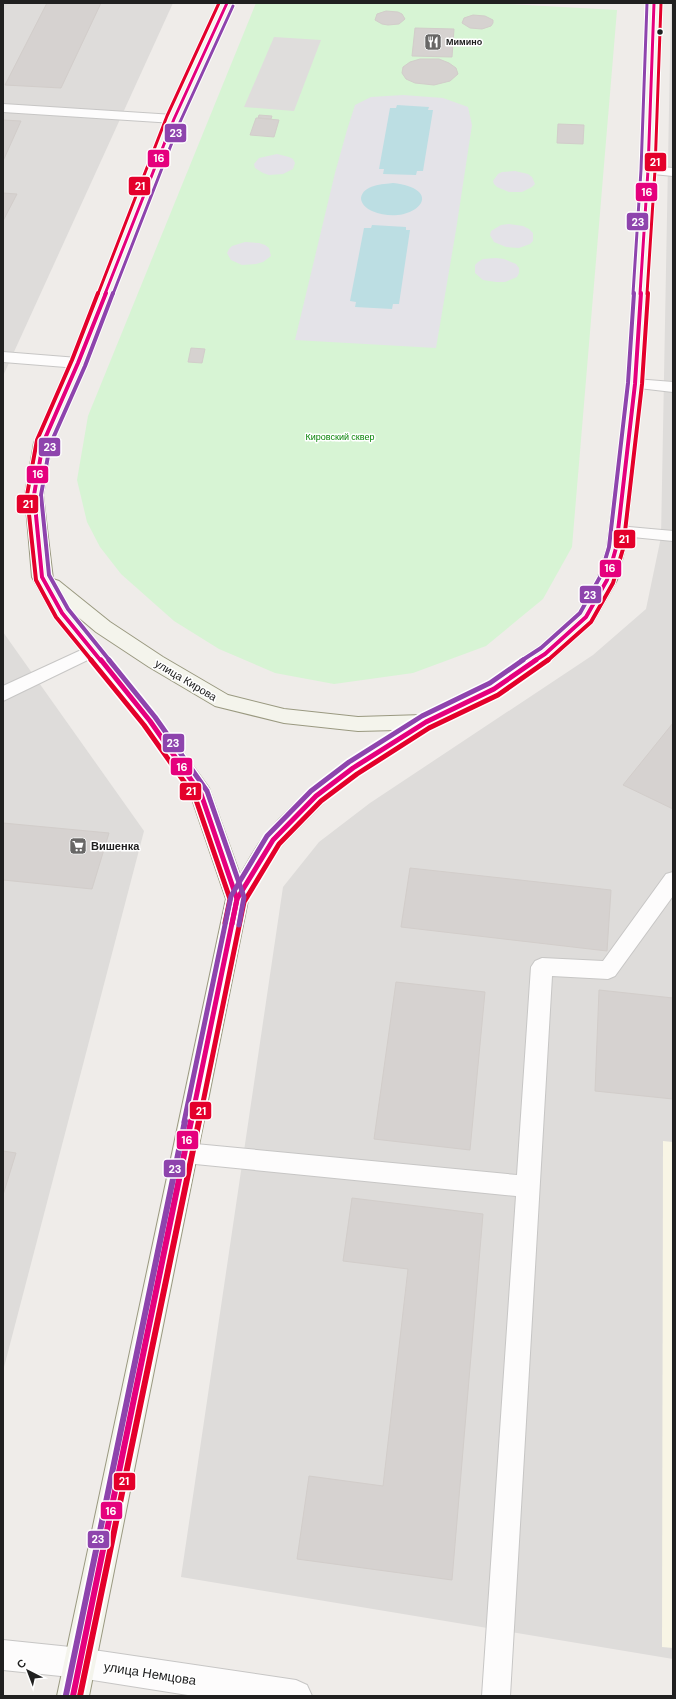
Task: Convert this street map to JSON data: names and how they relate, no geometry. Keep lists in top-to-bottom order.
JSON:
{
  "streets": {
    "main road": ["улица Кирова"],
    "street": ["улица Немцова"]
  },
  "crossings": [
    ["улица Кирова", "улица Немцова"]
  ],
  "parks": ["Кировский сквер"],
  "places": {
    "restaurant": ["Мимино"],
    "supermarket": ["Вишенка"]
  },
  "lines": ["transit line 16", "transit line 21", "transit line 23"],
  "north": "top left"
}
